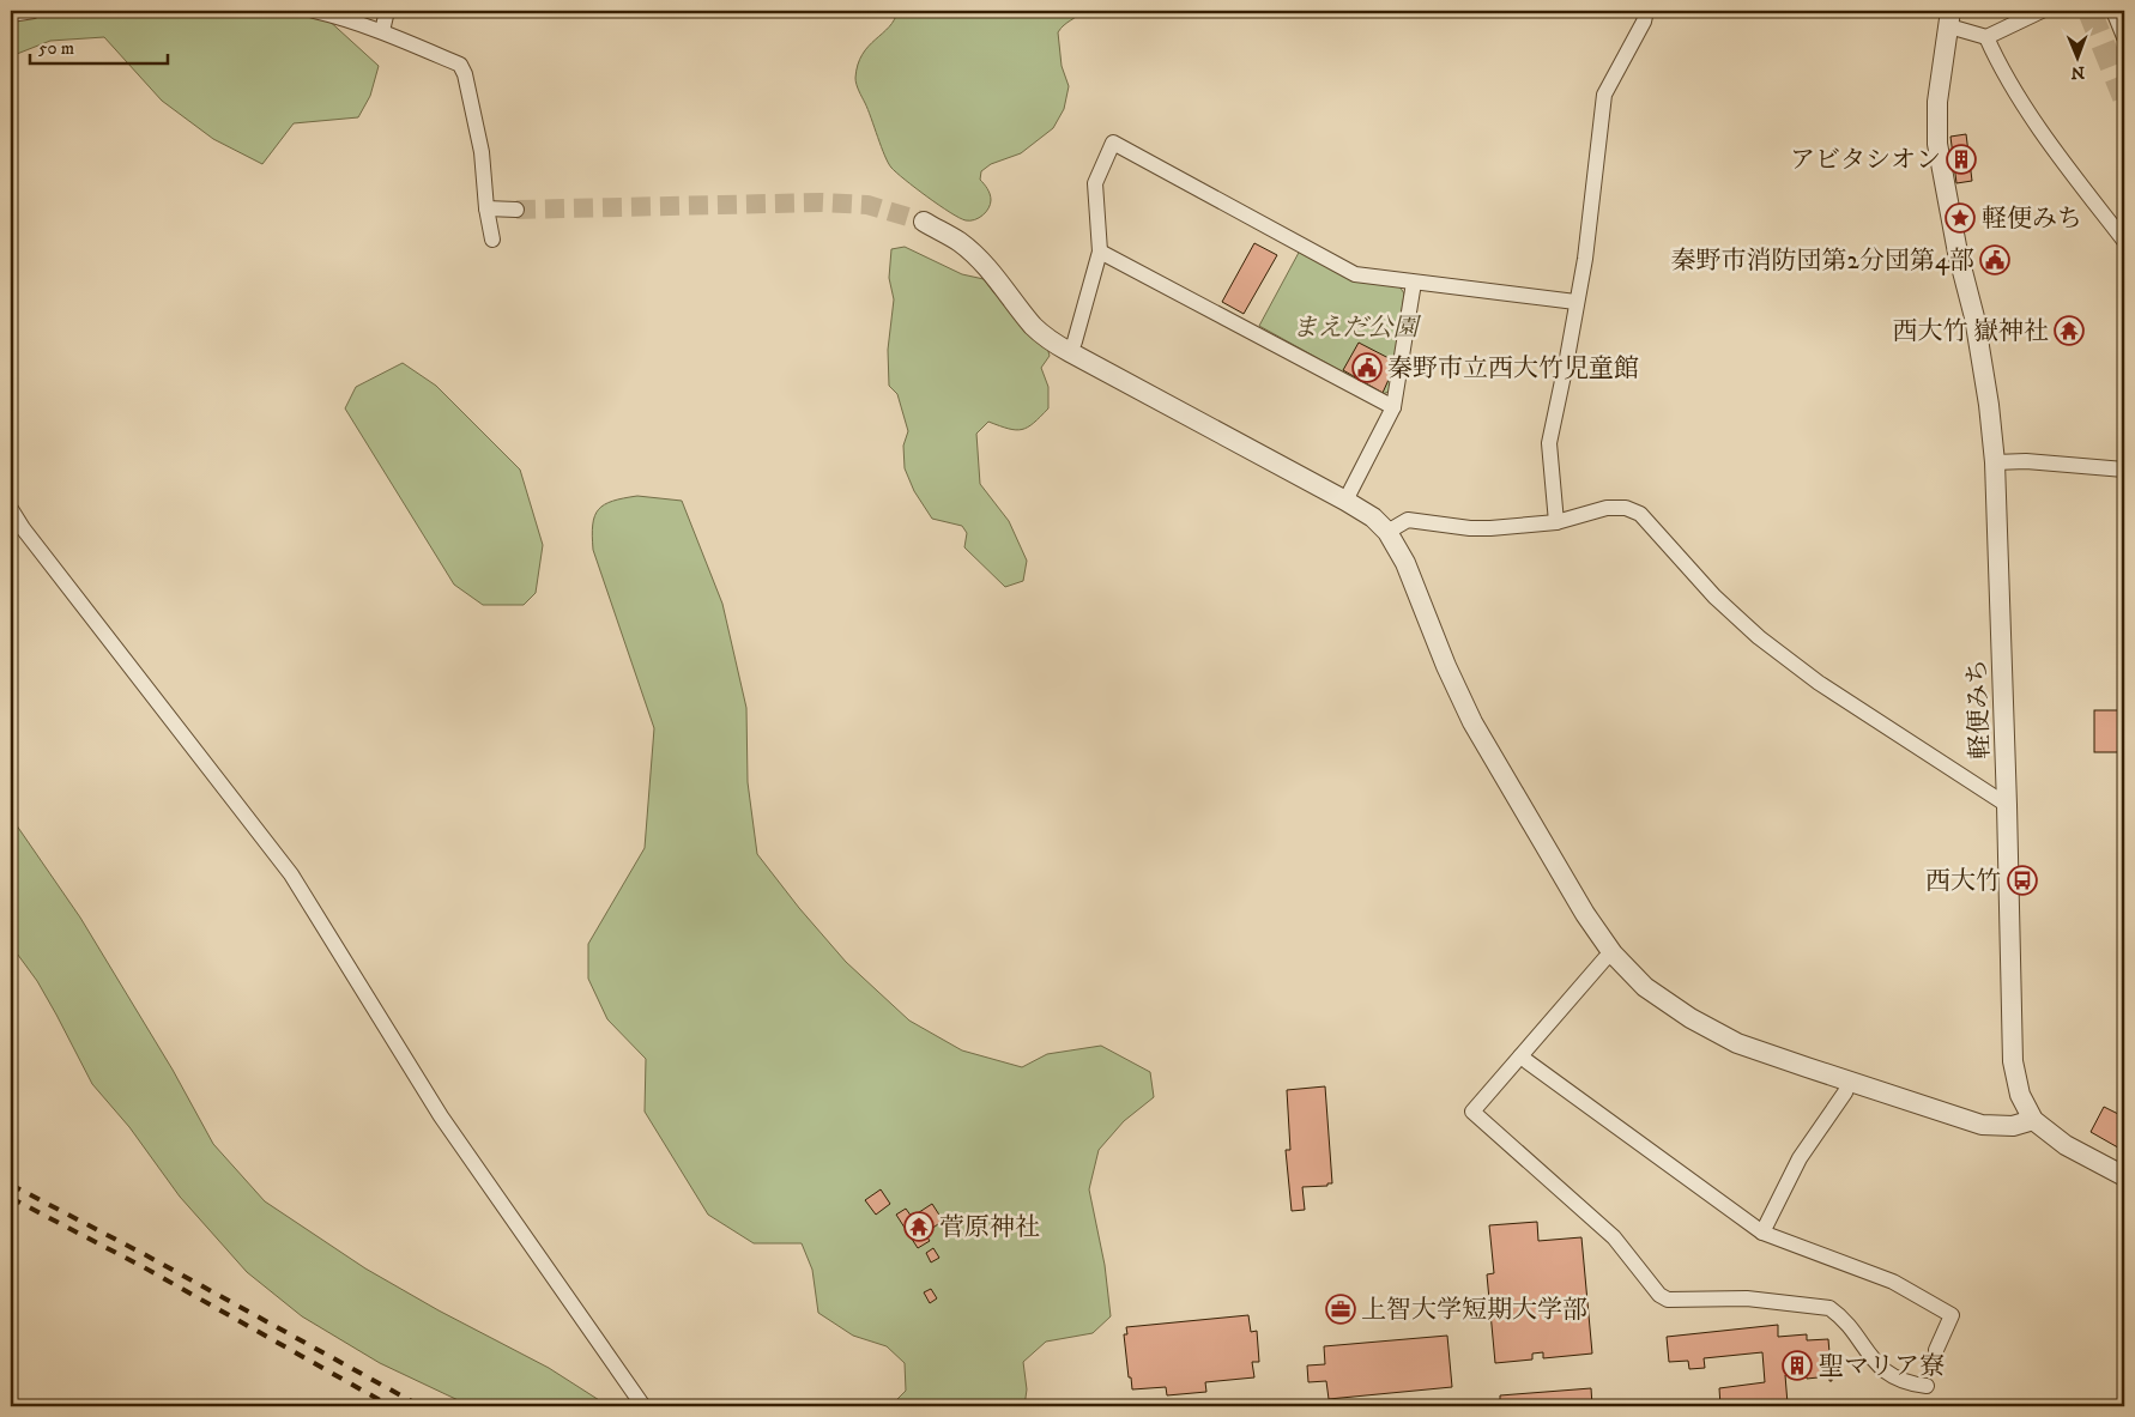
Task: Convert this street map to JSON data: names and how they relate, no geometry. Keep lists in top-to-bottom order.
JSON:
{
  "streets": {
    "street": ["軽便みち"]
  },
  "parks": ["まえだ公園"],
  "places": {
    "building": ["アビタシオン", "聖マリア寮"],
    "place": ["軽便みち"],
    "public building": ["秦野市消防団第2分団第4部", "秦野市立西大竹児童館"],
    "temple": ["西大竹 嶽神社", "菅原神社"],
    "bus stop": ["西大竹"],
    "office": ["上智大学短期大学部"]
  },
  "scale_bar": "50 m",
  "north": "bottom"
}
